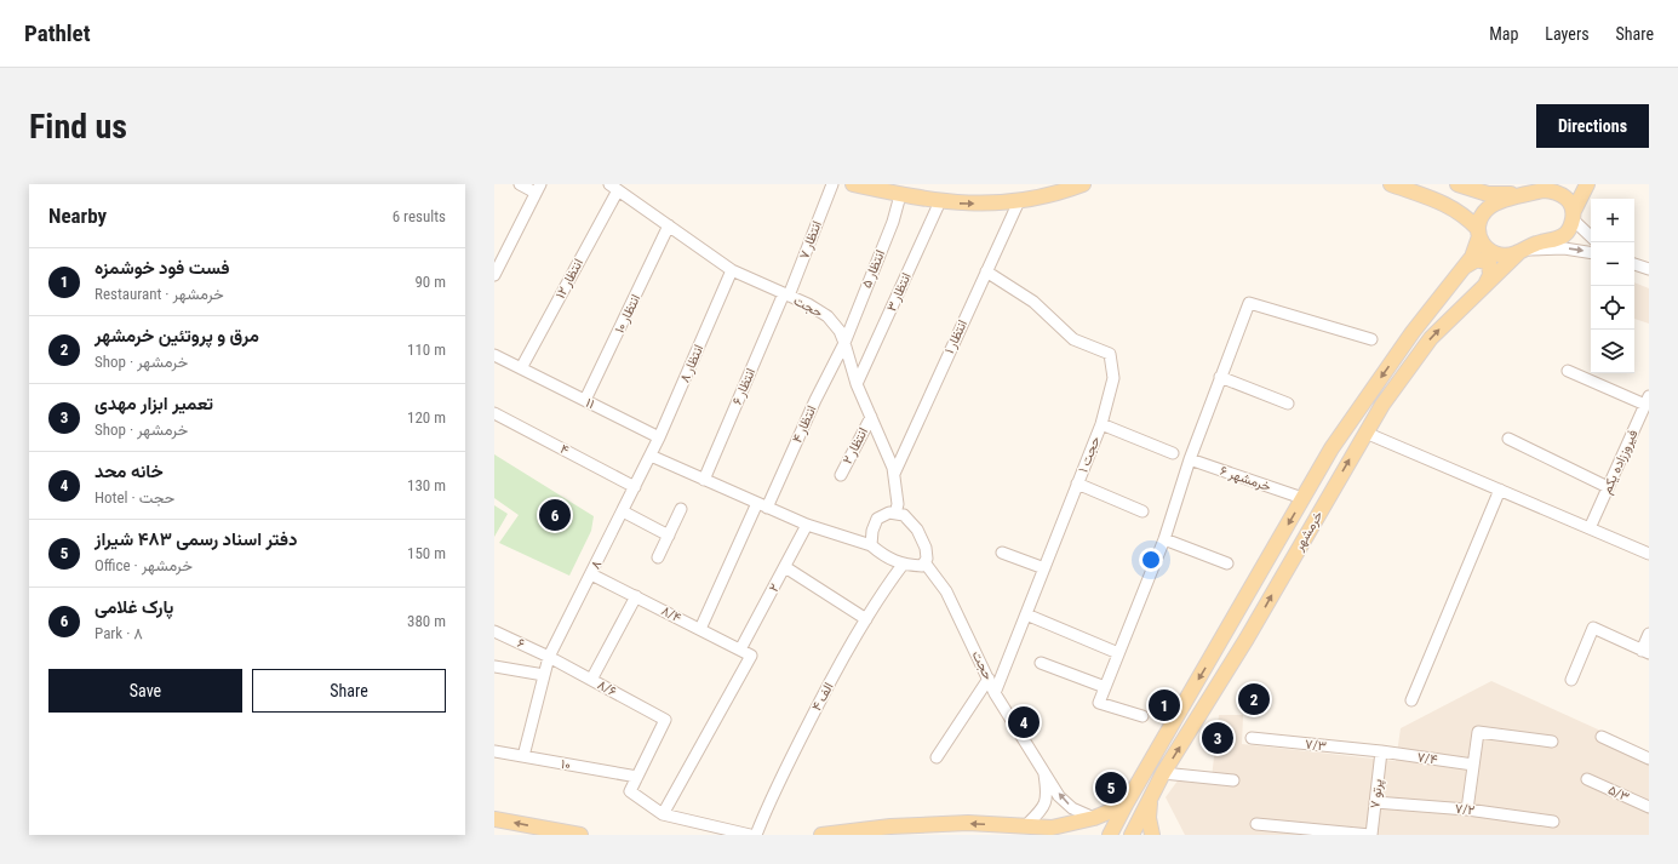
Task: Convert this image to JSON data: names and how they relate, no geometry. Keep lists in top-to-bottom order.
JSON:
{
  "streets": {
    "main road": ["خرمشهر"],
    "street": [
      "انتظار ۷",
      "انتظار ۵",
      "انتظار ۱۲",
      "انتظار ۳",
      "حجت",
      "انتظار ۱۰",
      "انتظار ۱",
      "انتظار ۸",
      "انتظار ۶",
      "۱۱",
      "انتظار ۴",
      "انتظار ۲",
      "۴",
      "حجت ۱",
      "فیروززاده یکم",
      "خرمشهر ۶",
      "۸",
      "۲",
      "۸/۴",
      "۶",
      "۸/۶",
      "۴ الف",
      "۷/۳",
      "۷/۴",
      "۱۰",
      "پرتو ۷",
      "۵/۳",
      "۷/۲"
    ]
  },
  "crossings": [
    ["انتظار ۷", "حجت"],
    ["انتظار ۷", "انتظار ۶"],
    ["انتظار ۵", "حجت"],
    ["انتظار ۵", "انتظار ۴"],
    ["انتظار ۱۲", "حجت"],
    ["انتظار ۱۲", "۱۱"],
    ["انتظار ۳", "حجت"],
    ["حجت", "انتظار ۱۰"],
    ["حجت", "انتظار ۱"],
    ["حجت", "انتظار ۸"],
    ["حجت", "انتظار ۶"],
    ["حجت", "انتظار ۴"],
    ["حجت", "انتظار ۲"],
    ["حجت", "حجت ۱"],
    ["حجت", "۴ الف"],
    ["انتظار ۱۰", "۱۱"],
    ["انتظار ۱", "حجت ۱"],
    ["انتظار ۸", "۱۱"],
    ["انتظار ۸", "۸"],
    ["۴", "۸"],
    ["۸", "۸/۴"],
    ["۸", "۶"],
    ["۸", "۸/۶"],
    ["۸", "۱۰"],
    ["۲", "۸/۴"],
    ["۶", "۸/۶"],
    ["۸/۶", "۱۰"],
    ["۷/۳", "۷/۴"],
    ["۷/۳", "پرتو ۷"],
    ["۷/۴", "پرتو ۷"],
    ["پرتو ۷", "۷/۲"]
  ],
  "page": {
    "header": "Pathlet",
    "nav": ["Map", "Layers", "Share"],
    "buttons": [
      "Directions",
      ["Save", "Share"]
    ],
    "title": "Find us",
    "heading": ["Nearby", "6 results"],
    "map_buttons": ["+", "−"],
    "list": [
      {
        "mark": "1",
        "name": "فست فود خوشمزه",
        "note": "Restaurant · خرمشهر",
        "value": "90 m"
      },
      {
        "mark": "2",
        "name": "مرق و پروتئین خرمشهر",
        "note": "Shop · خرمشهر",
        "value": "110 m"
      },
      {
        "mark": "3",
        "name": "تعمیر ابزار مهدی",
        "note": "Shop · خرمشهر",
        "value": "120 m"
      },
      {
        "mark": "4",
        "name": "خانه محد",
        "note": "Hotel · حجت",
        "value": "130 m"
      },
      {
        "mark": "5",
        "name": "دفتر اسناد رسمی ۴۸۳ شیراز",
        "note": "Office · خرمشهر",
        "value": "150 m"
      },
      {
        "mark": "6",
        "name": "پارک غلامی",
        "note": "Park · ۸",
        "value": "380 m"
      }
    ],
    "pins": [
      "6",
      "2",
      "1",
      "4",
      "3",
      "5"
    ]
  }
}
